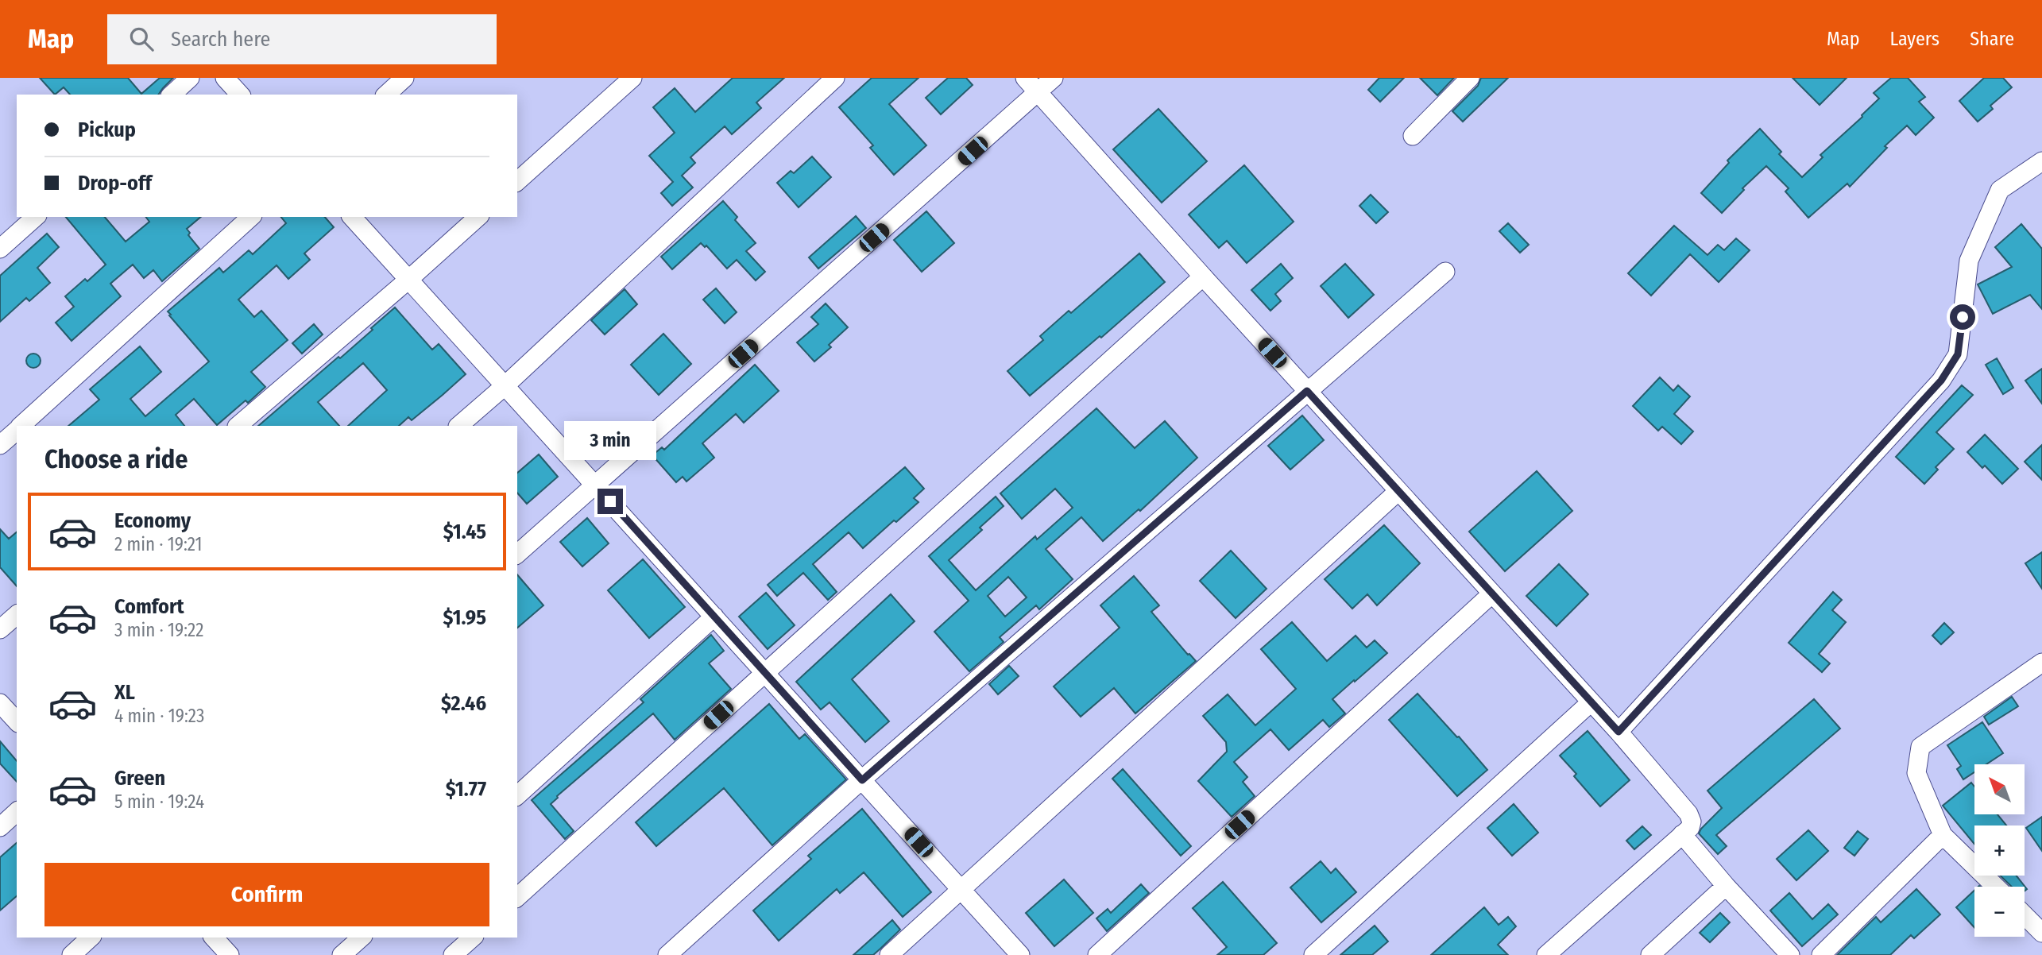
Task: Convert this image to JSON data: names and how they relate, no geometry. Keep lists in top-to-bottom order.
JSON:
{
  "north": "top left",
  "page": {
    "header": "Map",
    "search": "Search here",
    "nav": ["Map", "Layers", "Share"],
    "banner": ["Pickup", "Drop-off"],
    "bubble": "3 min",
    "heading": "Choose a ride",
    "list": [
      {
        "name": "Economy",
        "note": "2 min · 19:21",
        "value": "$1.45"
      },
      {
        "name": "Comfort",
        "note": "3 min · 19:22",
        "value": "$1.95"
      },
      {
        "name": "XL",
        "note": "4 min · 19:23",
        "value": "$2.46"
      },
      {
        "name": "Green",
        "note": "5 min · 19:24",
        "value": "$1.77"
      }
    ],
    "map_buttons": ["+", "−"],
    "buttons": "Confirm"
  }
}
